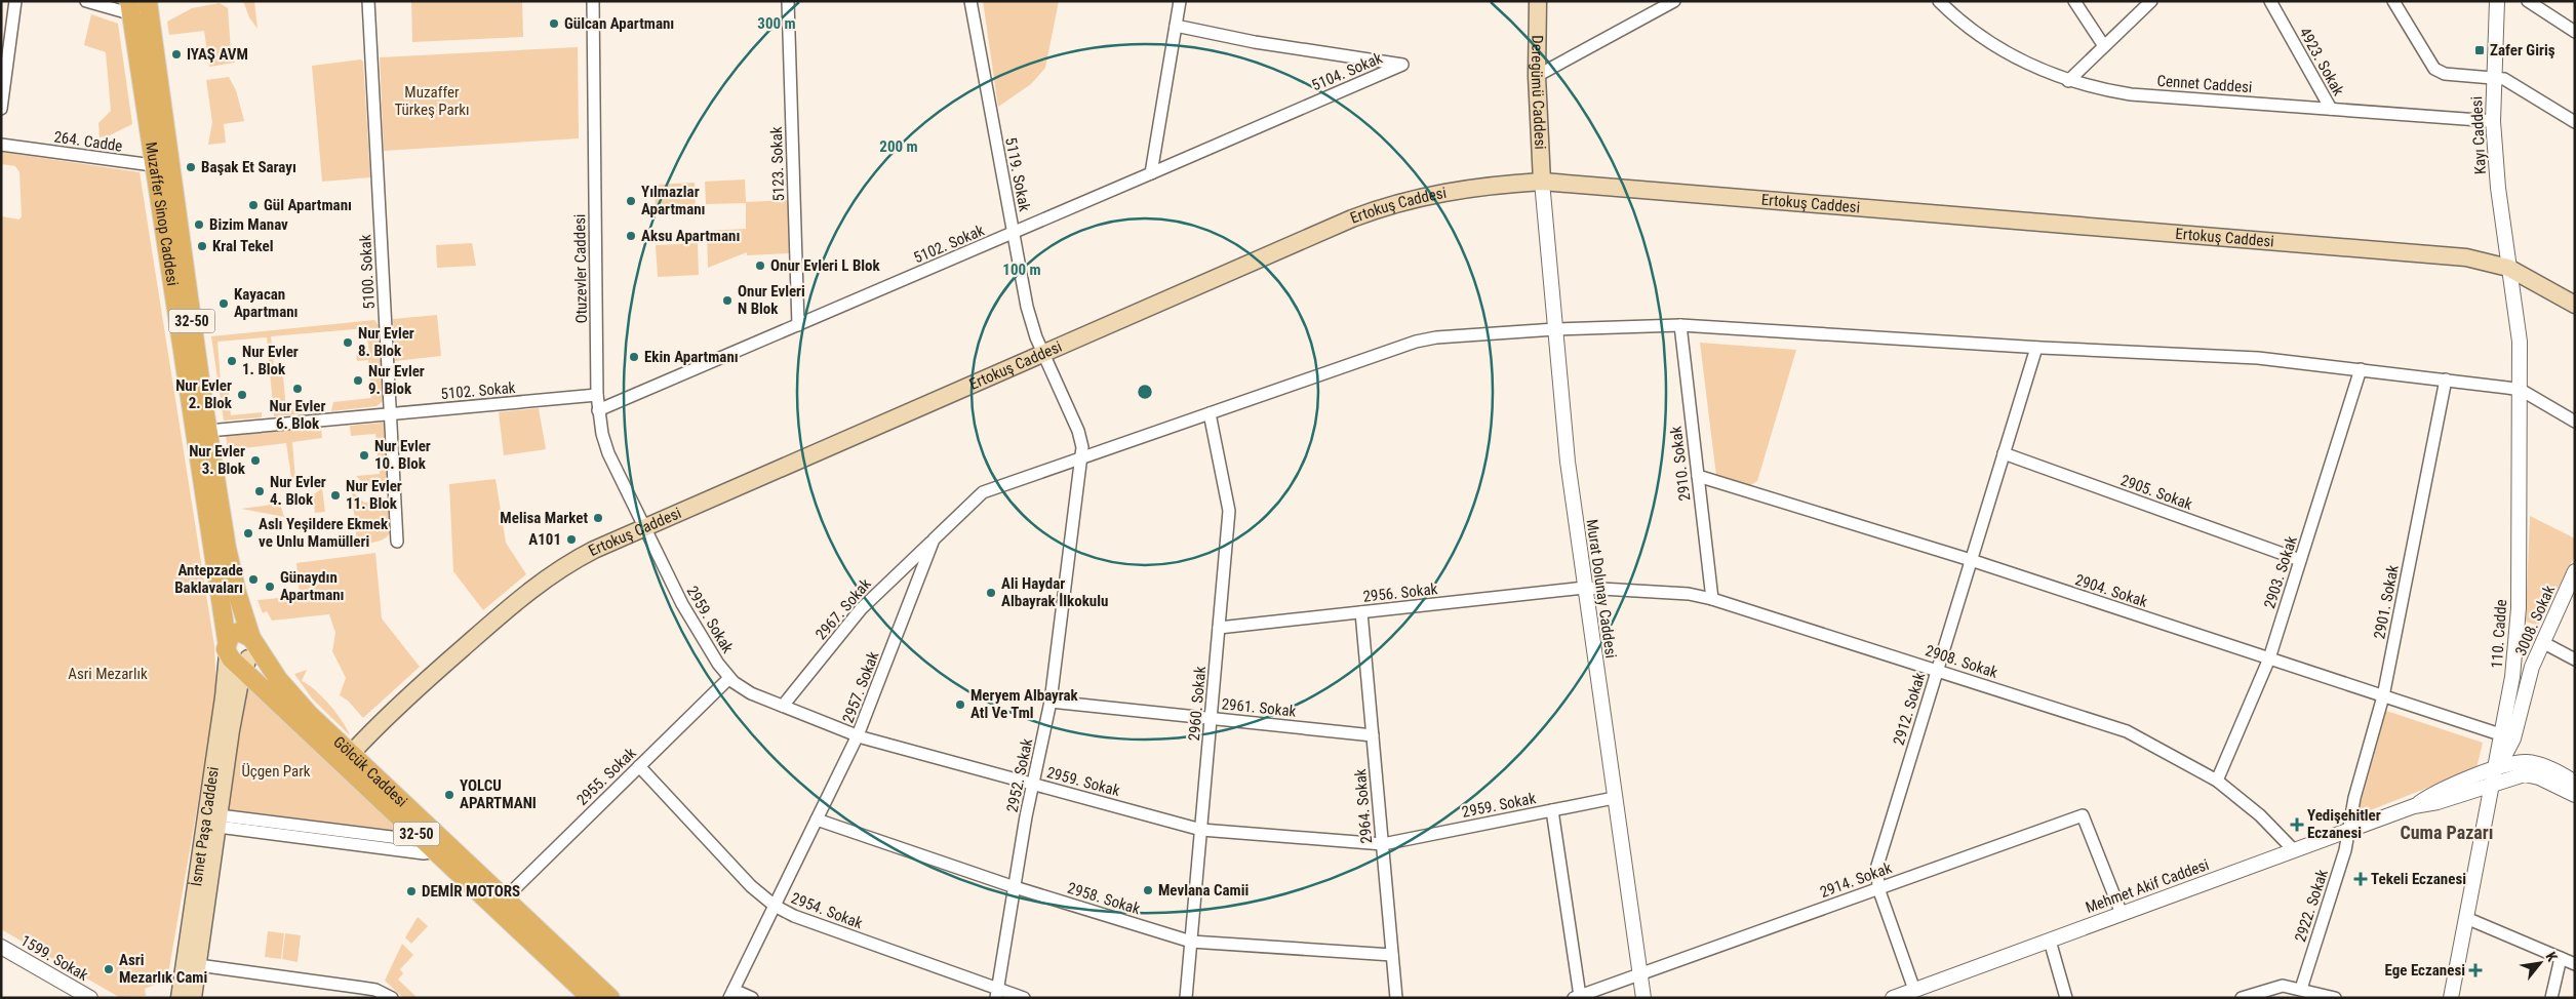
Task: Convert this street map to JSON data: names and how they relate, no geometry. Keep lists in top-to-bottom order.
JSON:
{
  "streets": {
    "main road": [
      "Deregümü Caddesi",
      "Ertokuş Caddesi",
      "Muzaffer Sinop Caddesi",
      "32-50",
      "Gölcük Caddesi",
      "İsmet Paşa Caddesi"
    ],
    "street": [
      "4923. Sokak",
      "5104. Sokak",
      "Cennet Caddesi",
      "Kayı Caddesi",
      "264. Cadde",
      "5123. Sokak",
      "5119. Sokak",
      "5102. Sokak",
      "Otuzevler Caddesi",
      "5100. Sokak",
      "2910. Sokak",
      "2905. Sokak",
      "2903. Sokak",
      "Murat Dolunay Caddesi",
      "2904. Sokak",
      "2956. Sokak",
      "2901. Sokak",
      "2967. Sokak",
      "2959. Sokak",
      "3008. Sokak",
      "110. Cadde",
      "2908. Sokak",
      "2957. Sokak",
      "2960. Sokak",
      "2961. Sokak",
      "2912. Sokak",
      "2952. Sokak",
      "2955. Sokak",
      "2964. Sokak",
      "2914. Sokak",
      "Mehmet Akif Caddesi",
      "2958. Sokak",
      "2922. Sokak",
      "2954. Sokak",
      "1599. Sokak"
    ]
  },
  "crossings": [
    ["4923. Sokak", "Cennet Caddesi"],
    ["5104. Sokak", "5102. Sokak"],
    ["Cennet Caddesi", "Kayı Caddesi"],
    ["Deregümü Caddesi", "Ertokuş Caddesi"],
    ["Deregümü Caddesi", "Murat Dolunay Caddesi"],
    ["Kayı Caddesi", "Ertokuş Caddesi"],
    ["Kayı Caddesi", "110. Cadde"],
    ["264. Cadde", "Muzaffer Sinop Caddesi"],
    ["5123. Sokak", "5102. Sokak"],
    ["5119. Sokak", "Ertokuş Caddesi"],
    ["5119. Sokak", "5102. Sokak"],
    ["5119. Sokak", "2952. Sokak"],
    ["Ertokuş Caddesi", "Otuzevler Caddesi"],
    ["Ertokuş Caddesi", "Murat Dolunay Caddesi"],
    ["Ertokuş Caddesi", "2959. Sokak"],
    ["Ertokuş Caddesi", "110. Cadde"],
    ["Ertokuş Caddesi", "Gölcük Caddesi"],
    ["Ertokuş Caddesi", "2952. Sokak"],
    ["Muzaffer Sinop Caddesi", "5102. Sokak"],
    ["Muzaffer Sinop Caddesi", "Gölcük Caddesi"],
    ["Muzaffer Sinop Caddesi", "İsmet Paşa Caddesi"],
    ["5102. Sokak", "Otuzevler Caddesi"],
    ["5102. Sokak", "5100. Sokak"],
    ["Otuzevler Caddesi", "2959. Sokak"],
    ["2910. Sokak", "2904. Sokak"],
    ["2910. Sokak", "2908. Sokak"],
    ["2910. Sokak", "2957. Sokak"],
    ["2905. Sokak", "2903. Sokak"],
    ["2905. Sokak", "2912. Sokak"],
    ["2903. Sokak", "2904. Sokak"],
    ["2903. Sokak", "2908. Sokak"],
    ["2903. Sokak", "2957. Sokak"],
    ["Murat Dolunay Caddesi", "2956. Sokak"],
    ["Murat Dolunay Caddesi", "2959. Sokak"],
    ["Murat Dolunay Caddesi", "2908. Sokak"],
    ["Murat Dolunay Caddesi", "2957. Sokak"],
    ["Murat Dolunay Caddesi", "2914. Sokak"],
    ["2904. Sokak", "2901. Sokak"],
    ["2904. Sokak", "3008. Sokak"],
    ["2904. Sokak", "110. Cadde"],
    ["2904. Sokak", "2912. Sokak"],
    ["2956. Sokak", "2908. Sokak"],
    ["2956. Sokak", "2960. Sokak"],
    ["2956. Sokak", "2964. Sokak"],
    ["2901. Sokak", "2957. Sokak"],
    ["2901. Sokak", "Mehmet Akif Caddesi"],
    ["2901. Sokak", "2922. Sokak"],
    ["2967. Sokak", "2959. Sokak"],
    ["2967. Sokak", "2957. Sokak"],
    ["2959. Sokak", "2957. Sokak"],
    ["2959. Sokak", "2960. Sokak"],
    ["2959. Sokak", "2952. Sokak"],
    ["2959. Sokak", "2955. Sokak"],
    ["2959. Sokak", "2964. Sokak"],
    ["3008. Sokak", "110. Cadde"],
    ["110. Cadde", "2957. Sokak"],
    ["110. Cadde", "Mehmet Akif Caddesi"],
    ["2908. Sokak", "2912. Sokak"],
    ["2908. Sokak", "Mehmet Akif Caddesi"],
    ["2957. Sokak", "2960. Sokak"],
    ["2957. Sokak", "2912. Sokak"],
    ["2957. Sokak", "2952. Sokak"],
    ["2957. Sokak", "2958. Sokak"],
    ["2957. Sokak", "2954. Sokak"],
    ["2960. Sokak", "2961. Sokak"],
    ["2960. Sokak", "2958. Sokak"],
    ["2961. Sokak", "2952. Sokak"],
    ["2961. Sokak", "2964. Sokak"],
    ["2912. Sokak", "2914. Sokak"],
    ["2912. Sokak", "Mehmet Akif Caddesi"],
    ["Gölcük Caddesi", "2955. Sokak"],
    ["Gölcük Caddesi", "İsmet Paşa Caddesi"],
    ["2952. Sokak", "2958. Sokak"],
    ["2952. Sokak", "2954. Sokak"],
    ["2955. Sokak", "2954. Sokak"],
    ["2964. Sokak", "2958. Sokak"],
    ["2914. Sokak", "Mehmet Akif Caddesi"],
    ["Mehmet Akif Caddesi", "2922. Sokak"]
  ],
  "districts": ["Cuma Pazarı"],
  "parks": ["Muzaffer Türkeş Parkı", "Asri Mezarlık", "Üçgen Park"],
  "places": {
    "other": [
      "Gülcan Apartmanı",
      "IYAŞ AVM",
      "Başak Et Sarayı",
      "Yılmazlar Apartmanı",
      "Gül Apartmanı",
      "Bizim Manav",
      "Aksu Apartmanı",
      "Kral Tekel",
      "Onur Evleri L Blok",
      "Onur Evleri N Blok",
      "Kayacan Apartmanı",
      "Nur Evler 8. Blok",
      "Ekin Apartmanı",
      "Nur Evler 1. Blok",
      "Nur Evler 9. Blok",
      "Nur Evler 6. Blok",
      "Nur Evler 2. Blok",
      "Nur Evler 10. Blok",
      "Nur Evler 3. Blok",
      "Nur Evler 4. Blok",
      "Nur Evler 11. Blok",
      "Melisa Market",
      "Aslı Yeşildere Ekmek ve Unlu Mamülleri",
      "A101",
      "Antepzade Baklavaları",
      "Günaydın Apartmanı",
      "Ali Haydar Albayrak İlkokulu",
      "Meryem Albayrak Atl Ve Tml",
      "YOLCU APARTMANI",
      "Mevlana Camii",
      "DEMİR MOTORS",
      "Asri Mezarlık Cami"
    ],
    "transit": ["Zafer Giriş"],
    "health": ["Yedişehitler Eczanesi", "Tekeli Eczanesi", "Ege Eczanesi"]
  },
  "north": "top right",
  "rings": ["300 m", "200 m", "100 m"]
}
